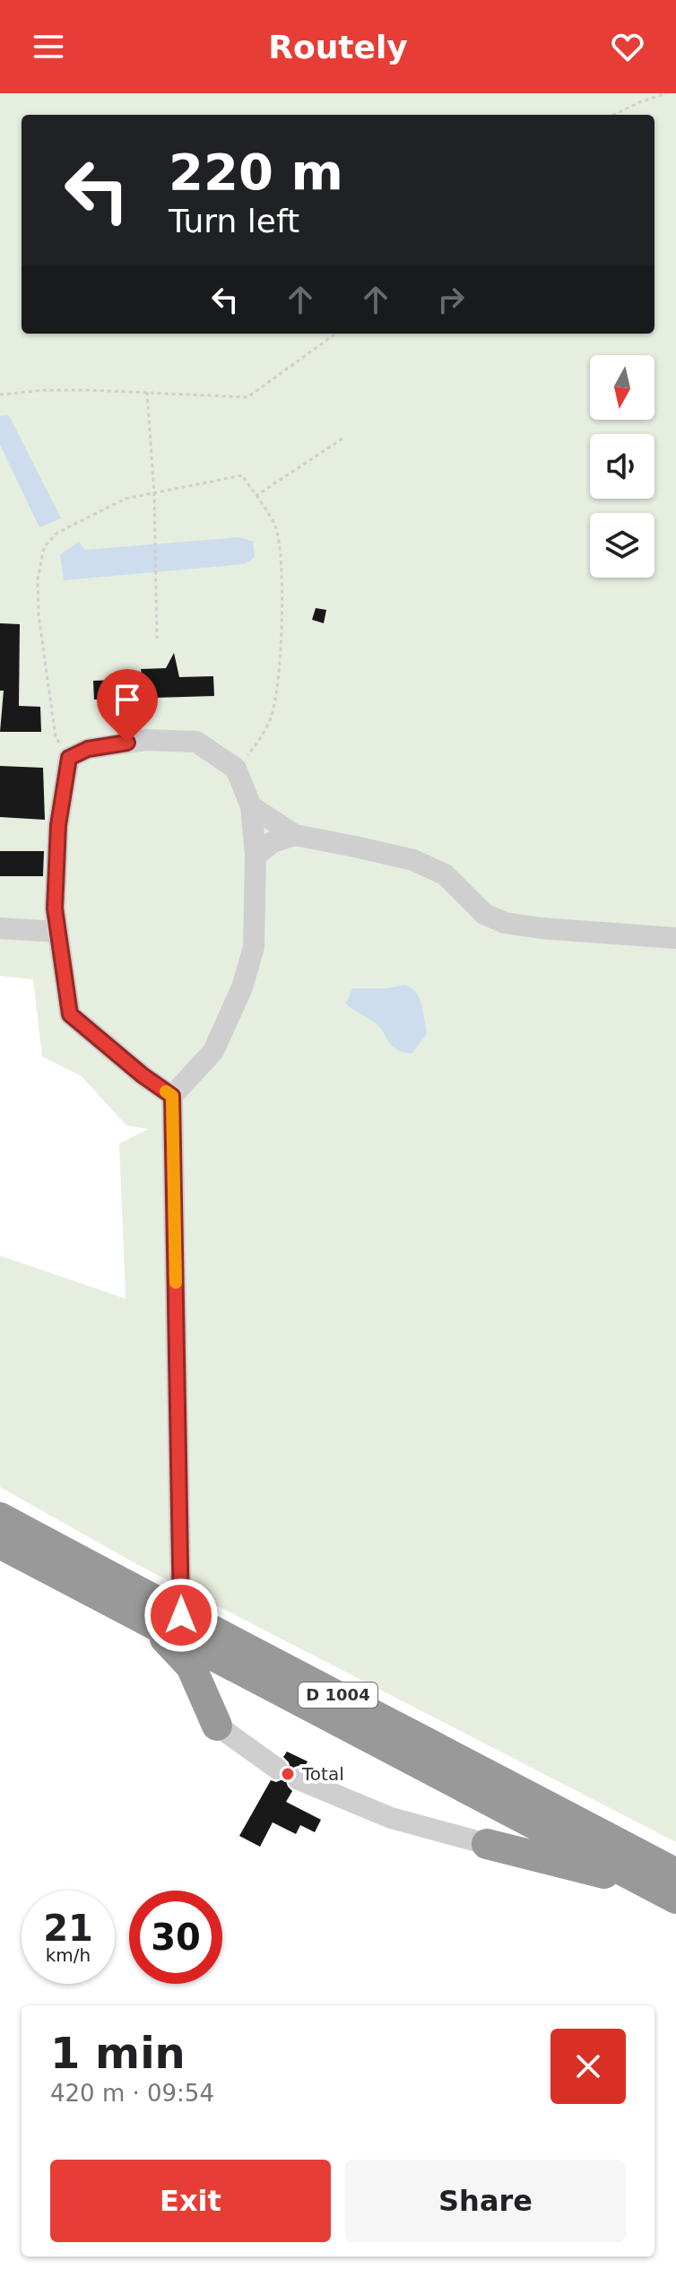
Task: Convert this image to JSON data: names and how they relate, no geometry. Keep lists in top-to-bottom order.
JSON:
{
  "streets": {
    "highway": ["D 1004"]
  },
  "places": ["Total"],
  "north": "bottom",
  "page": {
    "header": "Routely",
    "turn": ["220 m", "Turn left"],
    "speed": "21 km/h",
    "limit": "30",
    "heading": ["1 min", "420 m · 09:54"],
    "buttons": ["Exit", "Share"]
  }
}
